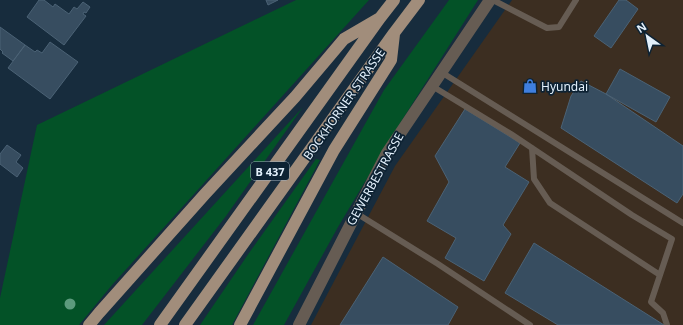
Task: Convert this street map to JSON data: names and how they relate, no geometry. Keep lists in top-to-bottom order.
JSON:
{
  "streets": {
    "main road": ["BOCKHORNER STRASSE", "B 437"],
    "street": ["GEWERBESTRASSE"]
  },
  "places": {
    "shop": ["Hyundai"]
  },
  "north": "top left"
}
